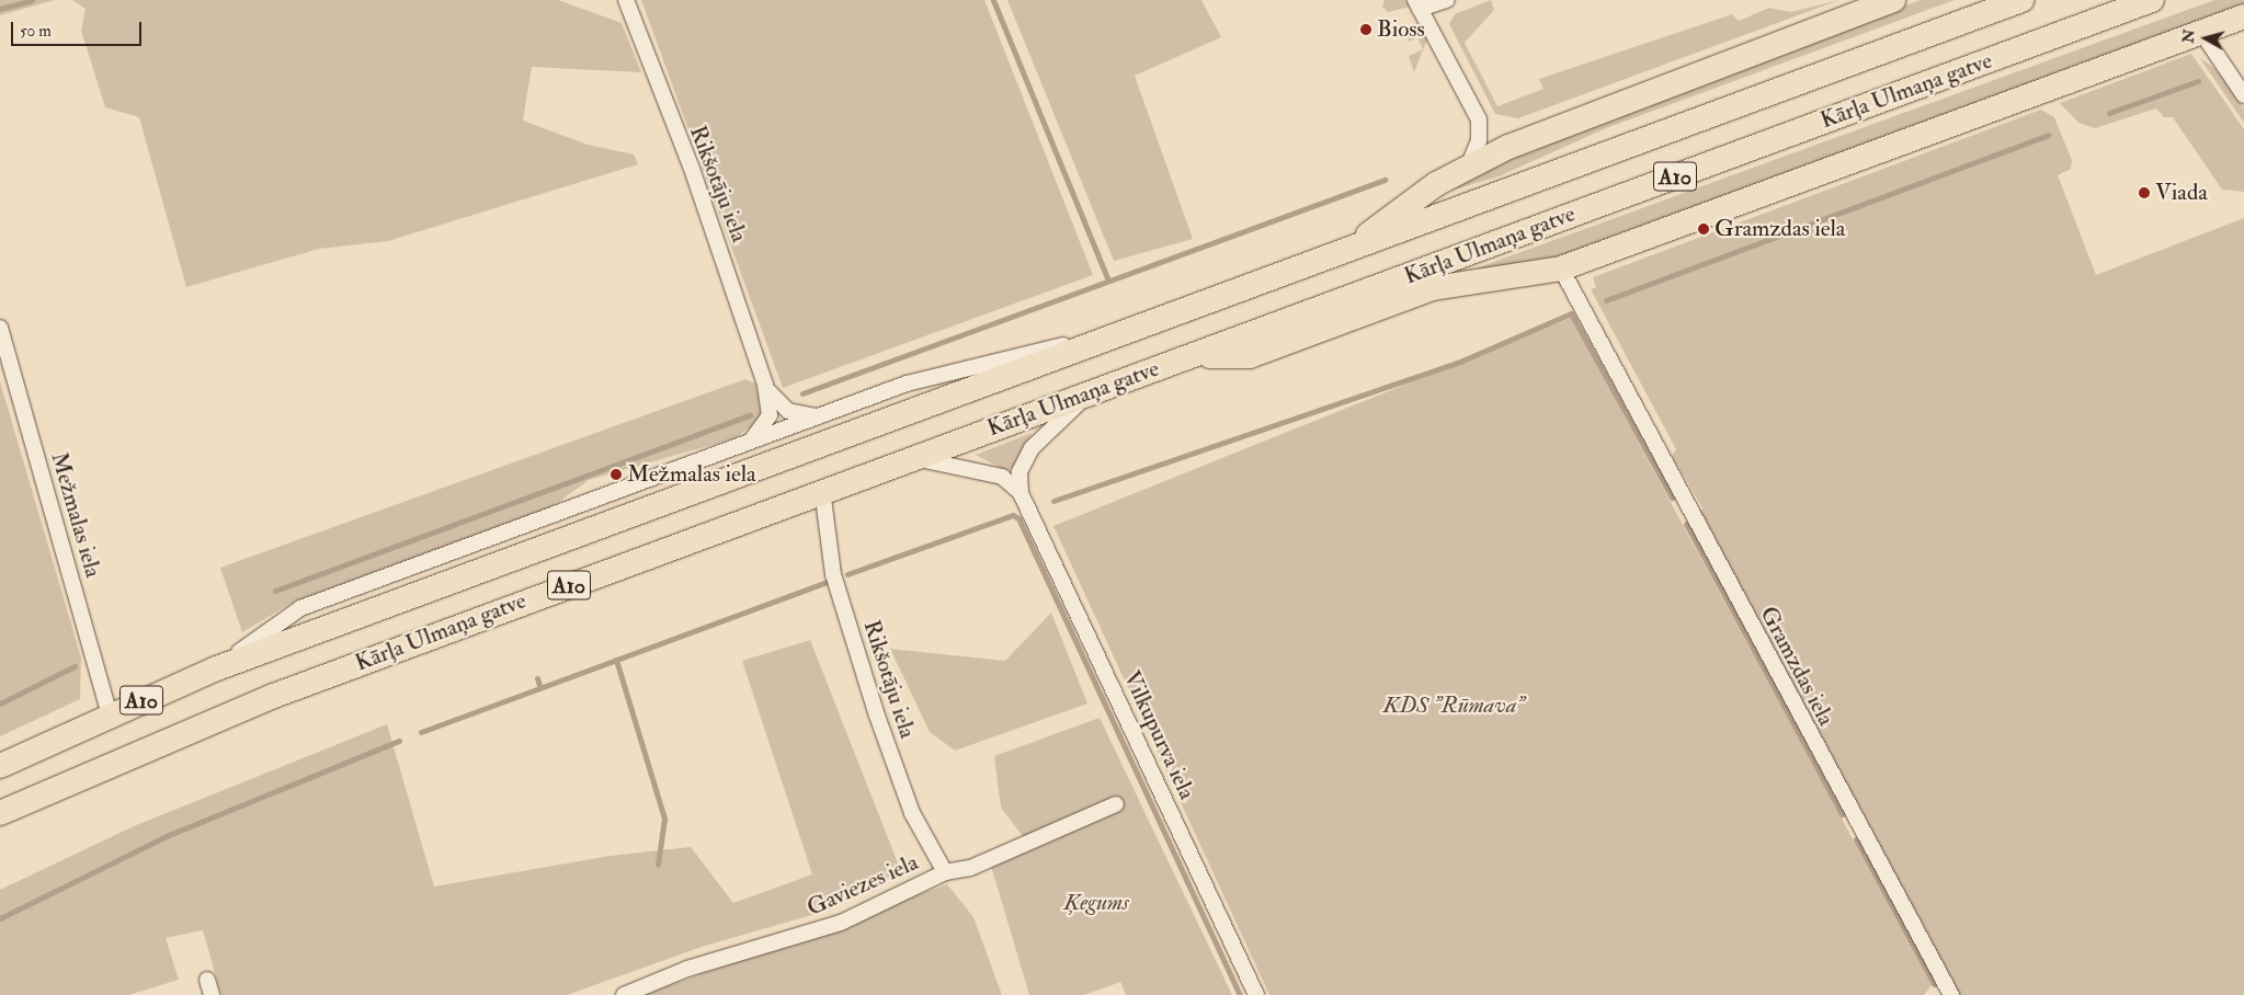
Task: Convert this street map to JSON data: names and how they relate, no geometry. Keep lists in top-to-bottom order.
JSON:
{
  "streets": {
    "highway": ["Kārļa Ulmaņa gatve", "A10"],
    "street": [
      "Rikšotāju iela",
      "Mežmalas iela",
      "Gramzdas iela",
      "Vilkupurva iela",
      "Gaviezes iela"
    ]
  },
  "crossings": [
    ["Kārļa Ulmaņa gatve", "Rikšotāju iela"],
    ["Kārļa Ulmaņa gatve", "Mežmalas iela"],
    ["Rikšotāju iela", "Gaviezes iela"]
  ],
  "parks": ["KDS \"Rūmava\"", "Ķegums"],
  "places": [
    "Bioss",
    "Viada",
    "Gramzdas iela",
    "Mežmalas iela"
  ],
  "scale_bar": "50 m",
  "north": "left"
}
